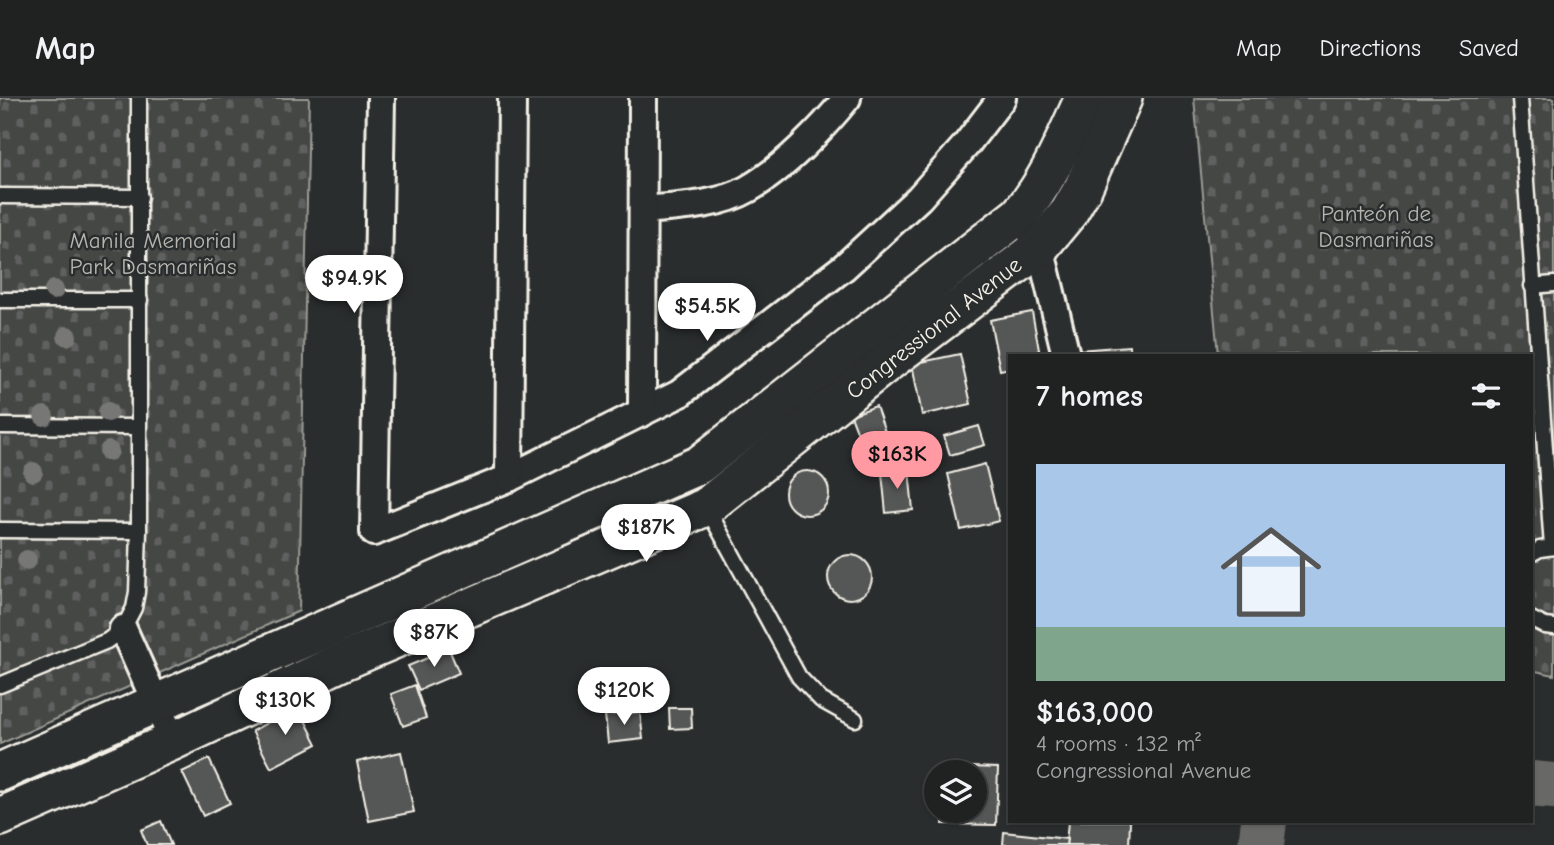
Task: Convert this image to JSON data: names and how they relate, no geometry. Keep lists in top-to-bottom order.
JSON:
{
  "streets": {
    "main road": ["Congressional Avenue"]
  },
  "parks": ["Panteón de Dasmariñas", "Manila Memorial Park Dasmariñas"],
  "page": {
    "header": "Map",
    "nav": ["Map", "Directions", "Saved"],
    "price": [
      "$94.9K",
      "$54.5K",
      "$163K",
      "$187K",
      "$87K",
      "$120K",
      "$130K"
    ],
    "heading": "7 homes",
    "list": [
      {
        "name": "$163,000",
        "note": "4 rooms · 132 m² · Congressional Avenue"
      }
    ]
  }
}
